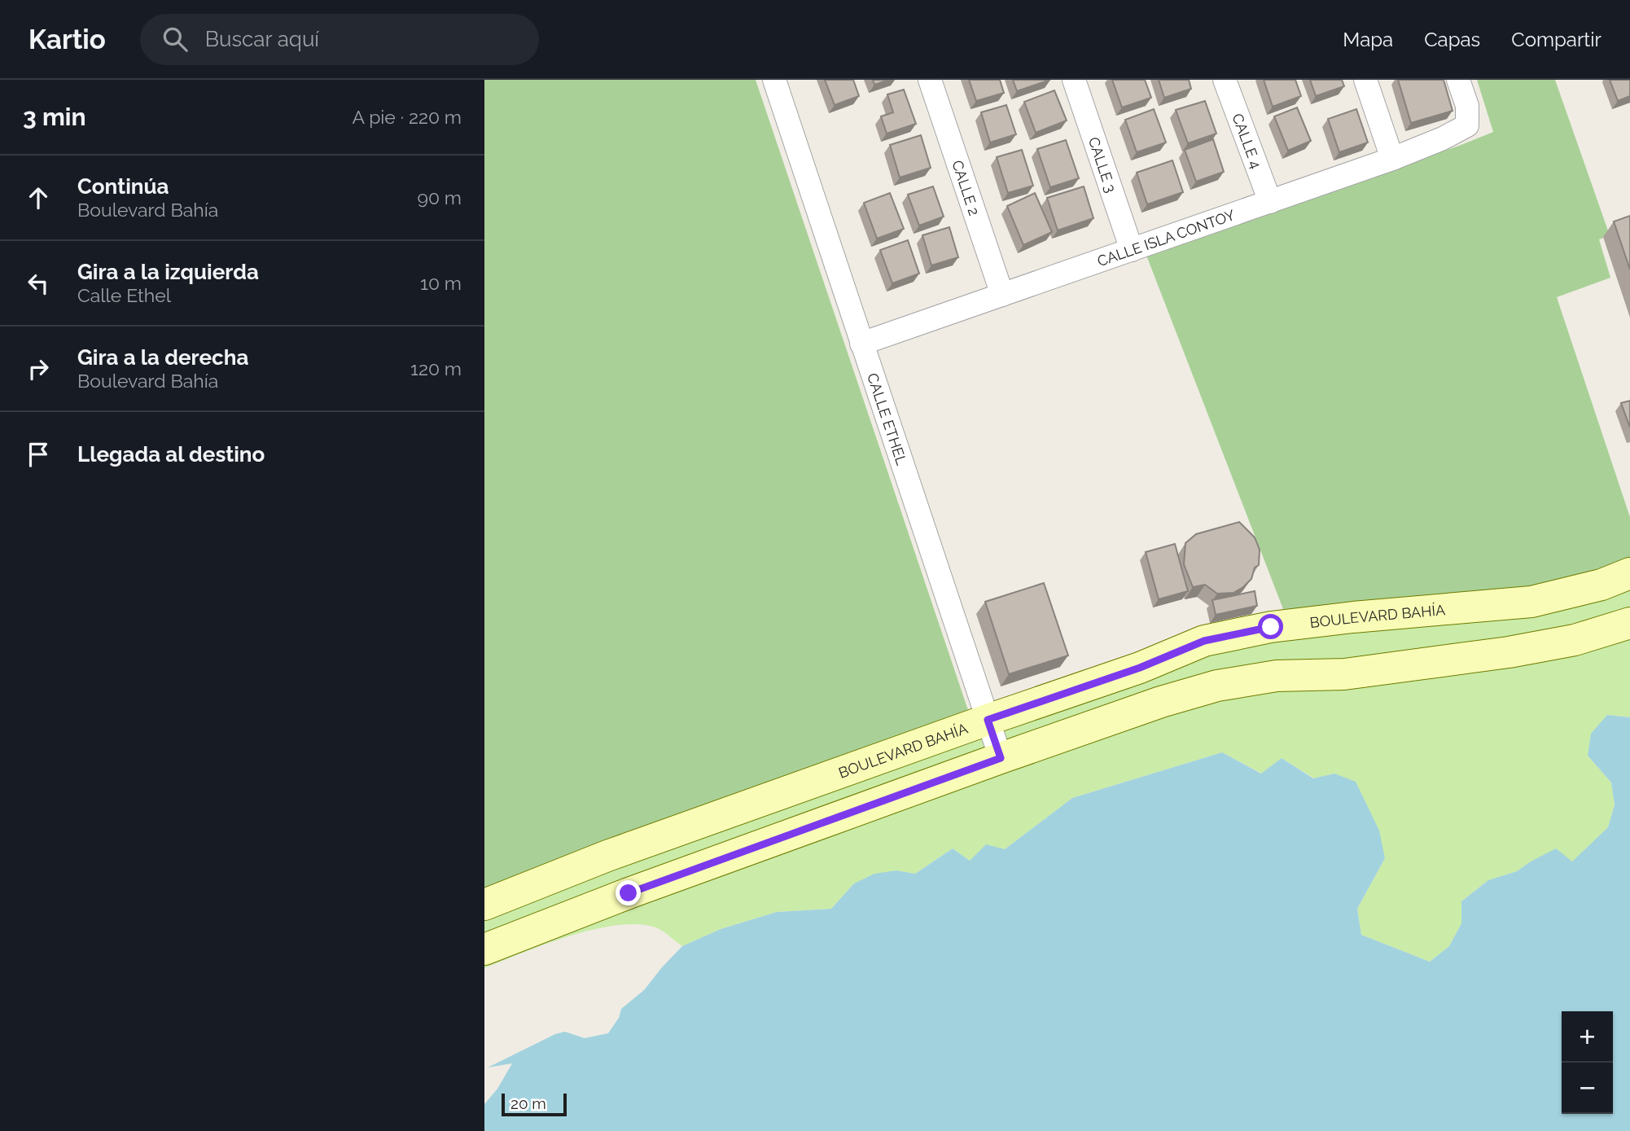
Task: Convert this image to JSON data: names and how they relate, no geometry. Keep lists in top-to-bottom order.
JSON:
{
  "streets": {
    "main road": ["BOULEVARD BAHÍA"],
    "street": [
      "CALLE 4",
      "CALLE 3",
      "CALLE 2",
      "CALLE ISLA CONTOY",
      "CALLE ETHEL"
    ]
  },
  "crossings": [
    ["CALLE 4", "CALLE ISLA CONTOY"],
    ["CALLE 3", "CALLE ISLA CONTOY"],
    ["CALLE 2", "CALLE ISLA CONTOY"],
    ["CALLE ISLA CONTOY", "CALLE ETHEL"],
    ["CALLE ETHEL", "BOULEVARD BAHÍA"]
  ],
  "scale_bar": "20 m",
  "page": {
    "header": "Kartio",
    "search": "Buscar aquí",
    "nav": ["Mapa", "Capas", "Compartir"],
    "heading": ["3 min", "A pie · 220 m"],
    "list": [
      ["Continúa", "Boulevard Bahía", "90 m"],
      ["Gira a la izquierda", "Calle Ethel", "10 m"],
      ["Gira a la derecha", "Boulevard Bahía", "120 m"],
      "Llegada al destino"
    ],
    "map_buttons": ["+", "−"],
    "scale": "20 m"
  }
}
